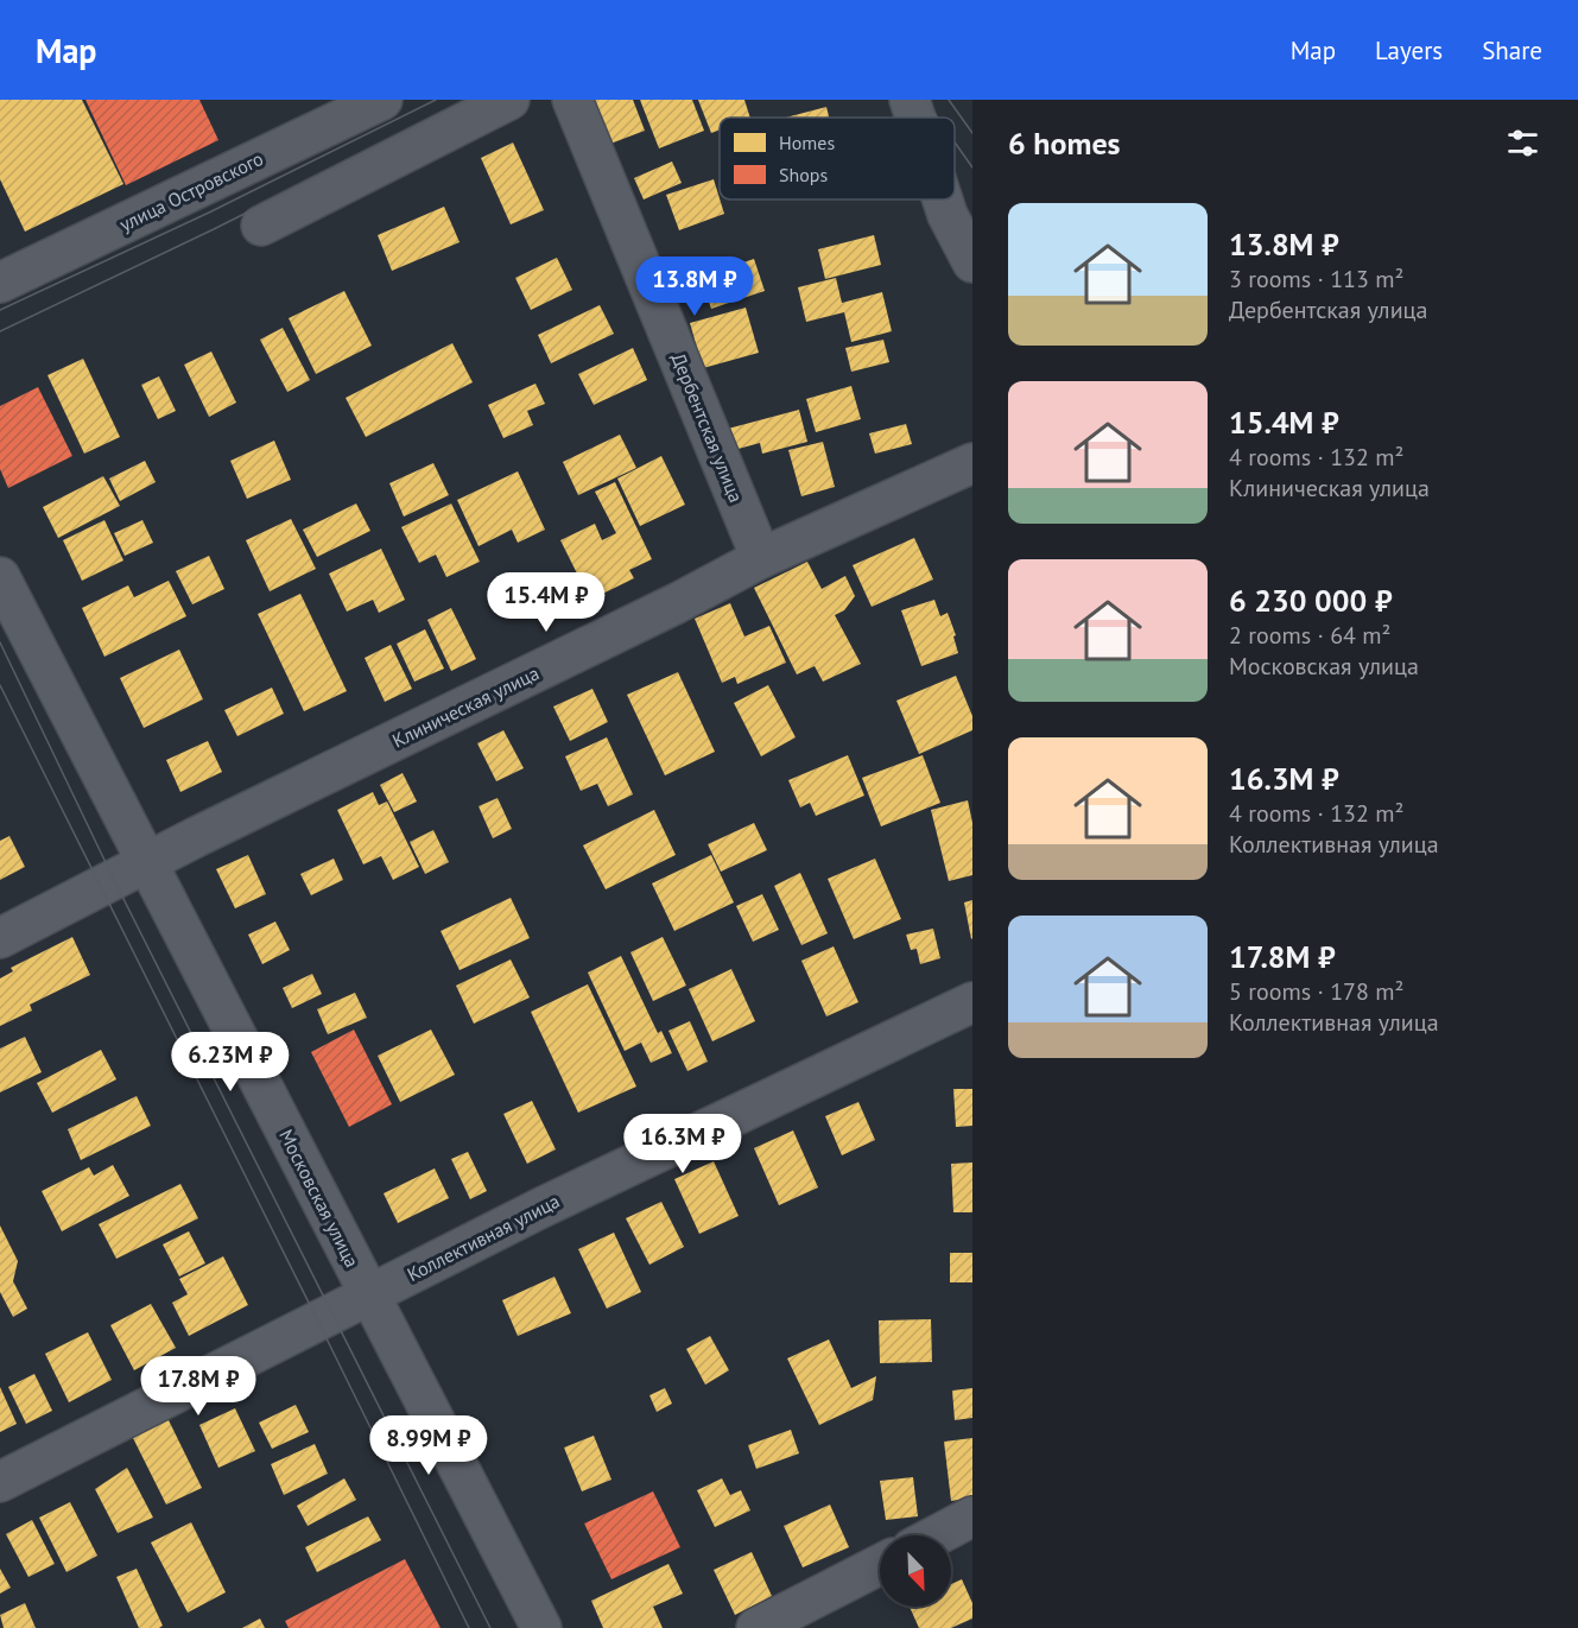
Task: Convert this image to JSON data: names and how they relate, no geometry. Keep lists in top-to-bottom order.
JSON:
{
  "streets": {
    "street": [
      "улица Островского",
      "Дербентская улица",
      "Клиническая улица",
      "Московская улица",
      "Коллективная улица"
    ]
  },
  "crossings": [
    ["Дербентская улица", "Клиническая улица"],
    ["Клиническая улица", "Московская улица"],
    ["Московская улица", "Коллективная улица"]
  ],
  "legend": ["Homes", "Shops"],
  "north": "bottom right",
  "page": {
    "header": "Map",
    "nav": ["Map", "Layers", "Share"],
    "heading": "6 homes",
    "list": [
      {
        "name": "13.8M ₽",
        "note": "3 rooms · 113 m² · Дербентская улица"
      },
      {
        "name": "15.4M ₽",
        "note": "4 rooms · 132 m² · Клиническая улица"
      },
      {
        "name": "6 230 000 ₽",
        "note": "2 rooms · 64 m² · Московская улица"
      },
      {
        "name": "16.3M ₽",
        "note": "4 rooms · 132 m² · Коллективная улица"
      },
      {
        "name": "17.8M ₽",
        "note": "5 rooms · 178 m² · Коллективная улица"
      }
    ],
    "price": [
      "13.8M ₽",
      "15.4M ₽",
      "6.23M ₽",
      "16.3M ₽",
      "17.8M ₽",
      "8.99M ₽"
    ]
  }
}
